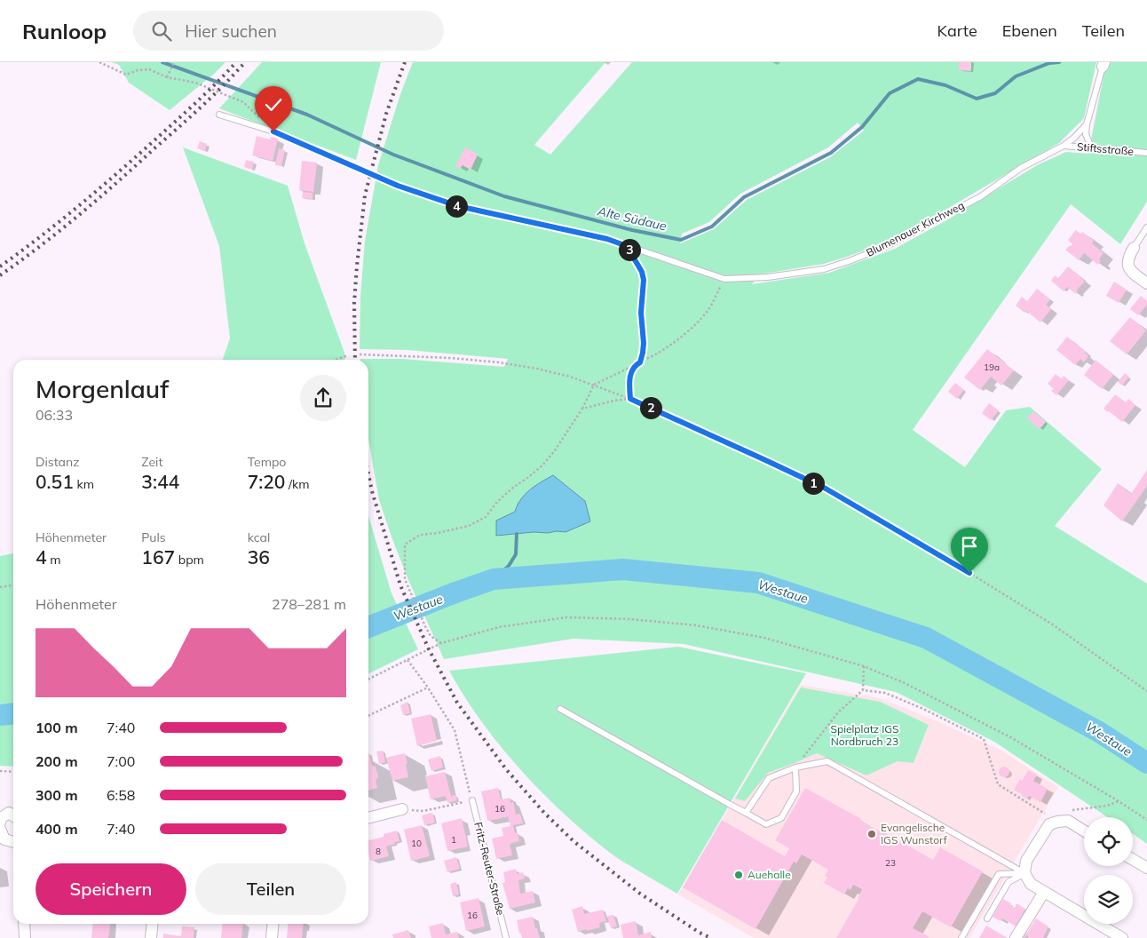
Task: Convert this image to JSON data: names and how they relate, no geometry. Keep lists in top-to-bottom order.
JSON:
{
  "streets": {
    "lane": ["Stiftsstraße", "Blumenauer Kirchweg", "Fritz-Reuter-Straße"]
  },
  "crossings": [
    ["Stiftsstraße", "Blumenauer Kirchweg"]
  ],
  "water": ["Alte Südaue", "Westaue"],
  "parks": ["Spielplatz IGS Nordbruch 23"],
  "places": ["Evangelische IGS Wunstorf", "Auehalle"],
  "house_numbers": [
    "19a",
    "16",
    "1",
    "10",
    "8",
    "23",
    "16"
  ],
  "page": {
    "header": "Runloop",
    "search": "Hier suchen",
    "nav": ["Karte", "Ebenen", "Teilen"],
    "pins": [
      "4",
      "3",
      "2",
      "1"
    ],
    "heading": ["Morgenlauf", "06:33"],
    "stats": [
      ["Distanz", "0.51 km"],
      ["Zeit", "3:44"],
      ["Tempo", "7:20 /km"],
      ["Höhenmeter", "4 m"],
      ["Puls", "167 bpm"],
      ["kcal", "36"]
    ],
    "chart": ["Höhenmeter", "278–281 m"],
    "list": [
      {
        "name": "100 m",
        "note": "7:40"
      },
      {
        "name": "200 m",
        "note": "7:00"
      },
      {
        "name": "300 m",
        "note": "6:58"
      },
      {
        "name": "400 m",
        "note": "7:40"
      }
    ],
    "buttons": ["Speichern", "Teilen"]
  }
}
